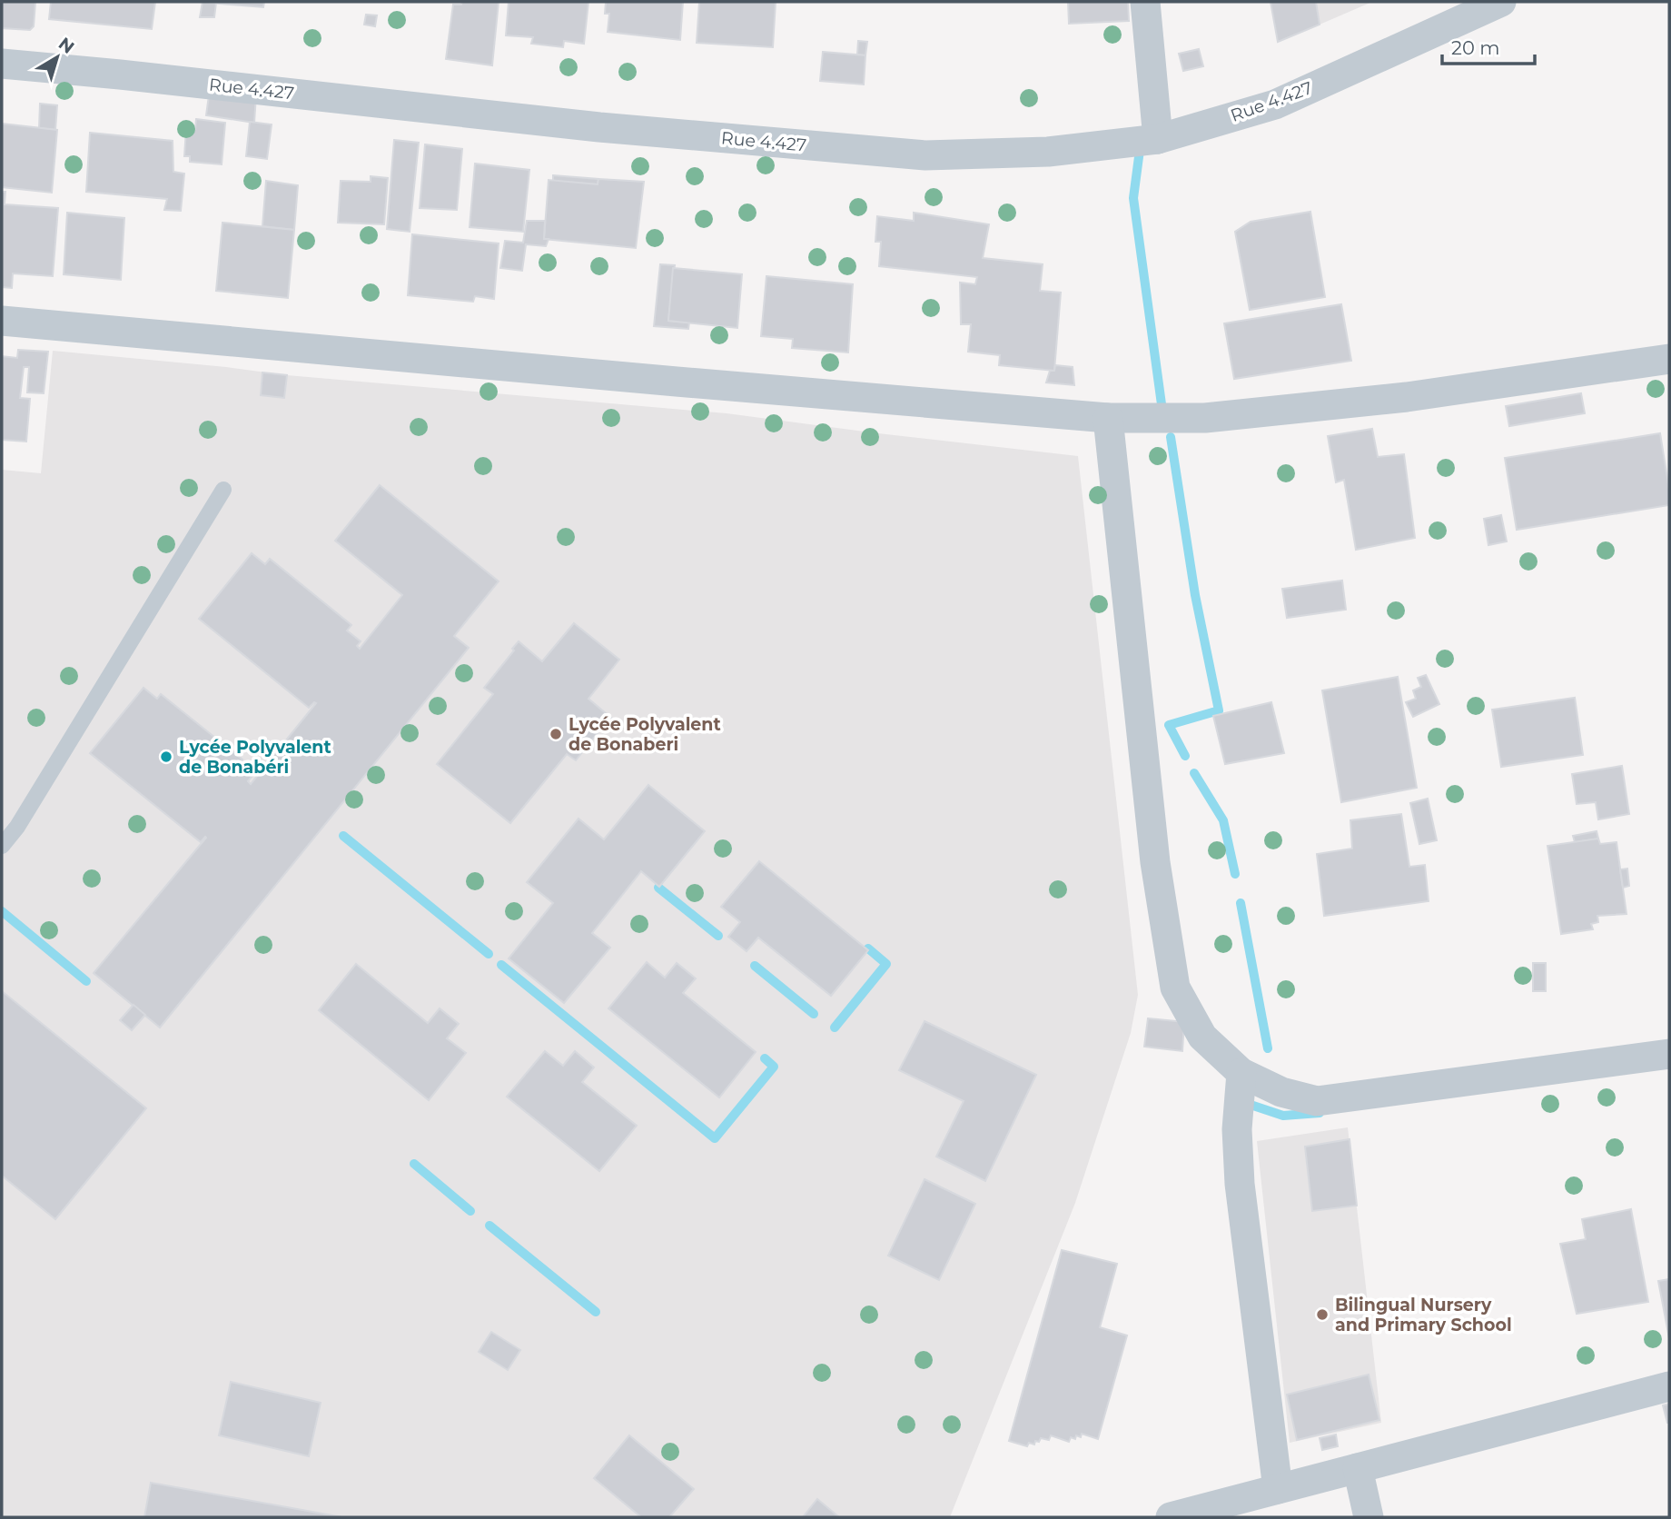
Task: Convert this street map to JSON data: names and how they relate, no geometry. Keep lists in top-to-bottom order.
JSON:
{
  "streets": {
    "street": ["Rue 4.427"]
  },
  "places": ["Lycée Polyvalent de Bonaberi", "Lycée Polyvalent de Bonabéri", "Bilingual Nursery and Primary School"],
  "scale_bar": "20 m",
  "north": "top right"
}
